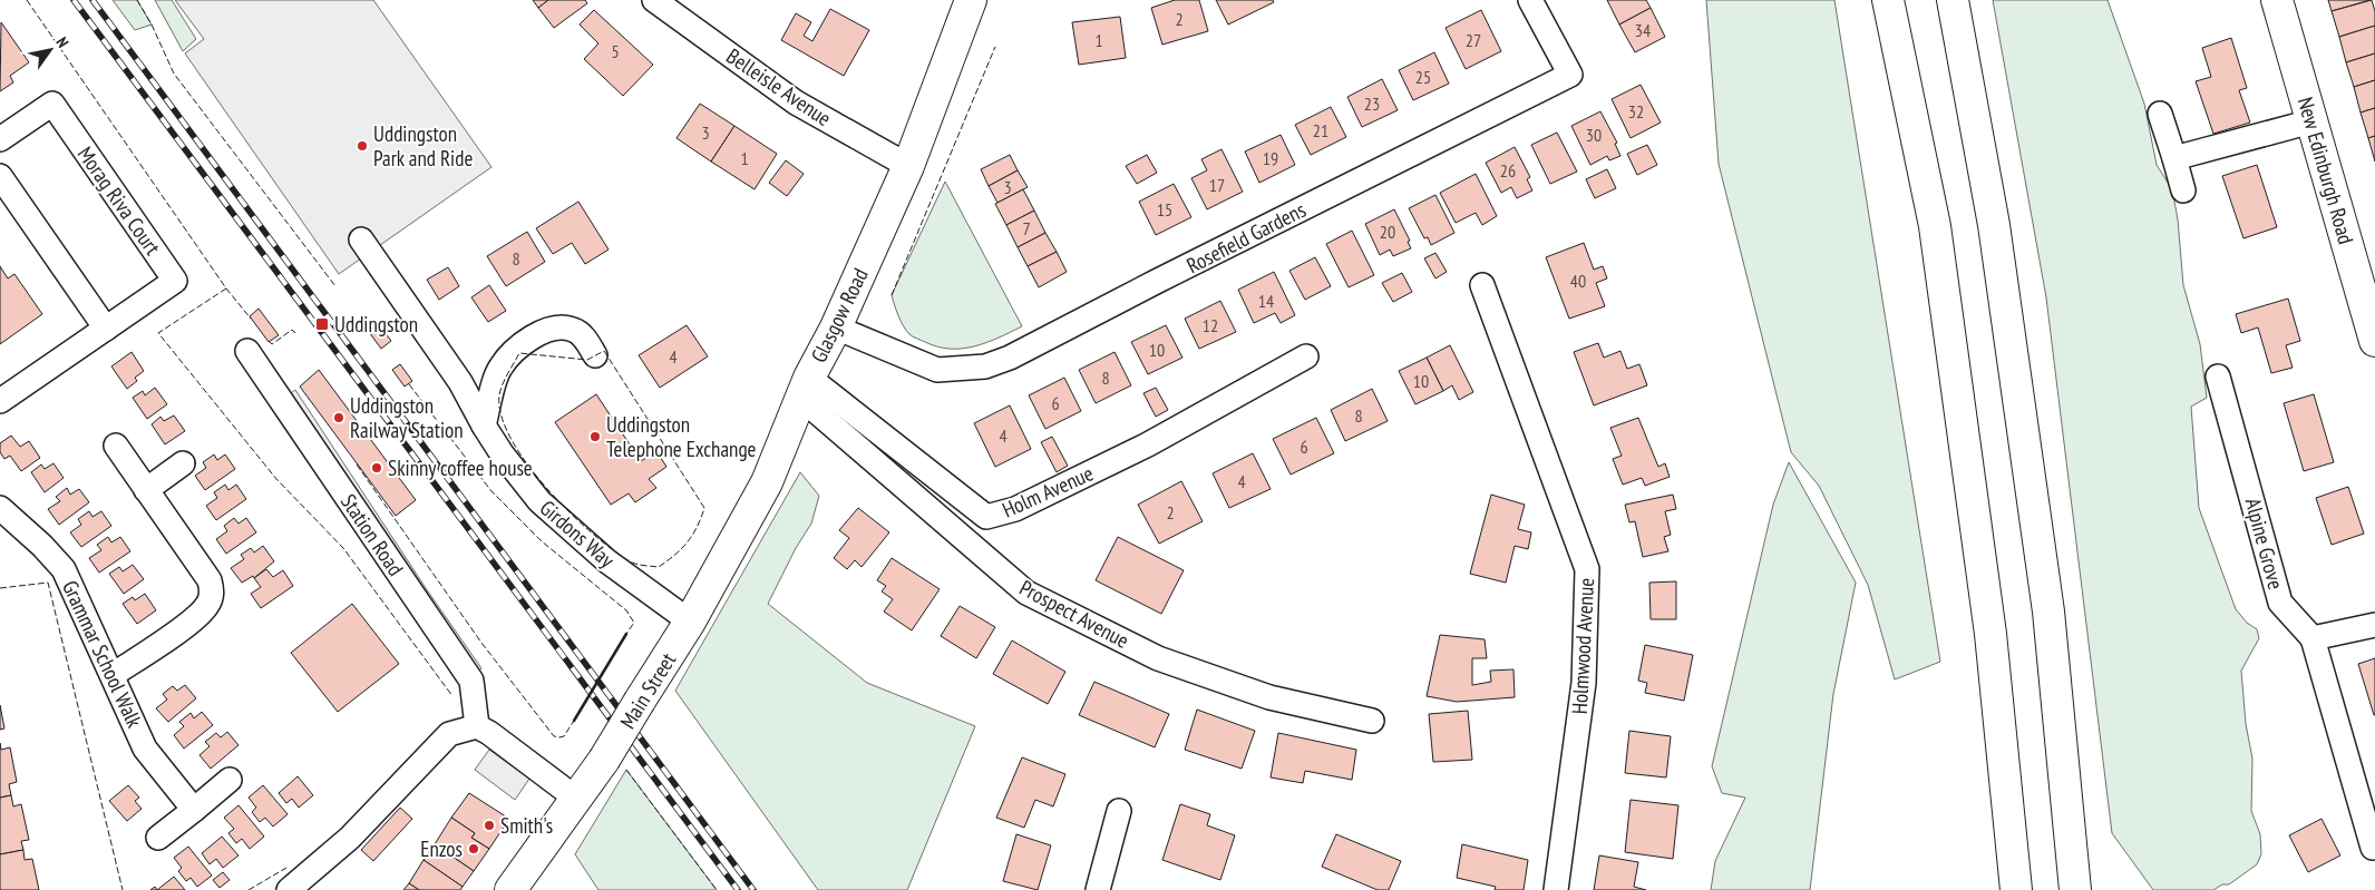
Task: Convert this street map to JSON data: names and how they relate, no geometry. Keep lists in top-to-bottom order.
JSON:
{
  "streets": {
    "main road": ["New Edinburgh Road", "Glasgow Road", "Main Street"],
    "street": [
      "Belleisle Avenue",
      "Morag Riva Court",
      "Rosefield Gardens",
      "Holm Avenue",
      "Girdons Way",
      "Station Road",
      "Alpine Grove",
      "Prospect Avenue",
      "Holmwood Avenue",
      "Grammar School Walk"
    ]
  },
  "crossings": [
    ["Belleisle Avenue", "Glasgow Road"],
    ["Rosefield Gardens", "Glasgow Road"],
    ["Glasgow Road", "Holm Avenue"],
    ["Glasgow Road", "Girdons Way"],
    ["Glasgow Road", "Prospect Avenue"],
    ["Glasgow Road", "Main Street"],
    ["Holm Avenue", "Prospect Avenue"],
    ["Girdons Way", "Main Street"]
  ],
  "places": {
    "other": [
      "Uddingston Park and Ride",
      "Uddingston Railway Station",
      "Uddingston Telephone Exchange",
      "Skinny coffee house",
      "Smith's",
      "Enzos"
    ],
    "transit": ["Uddingston"]
  },
  "house_numbers": [
    "2",
    "34",
    "1",
    "27",
    "5",
    "25",
    "23",
    "32",
    "21",
    "3",
    "30",
    "1",
    "19",
    "26",
    "17",
    "3",
    "15",
    "7",
    "20",
    "8",
    "40",
    "14",
    "12",
    "10",
    "4",
    "8",
    "10",
    "6",
    "8",
    "4",
    "6",
    "4",
    "2"
  ],
  "north": "top right"
}
